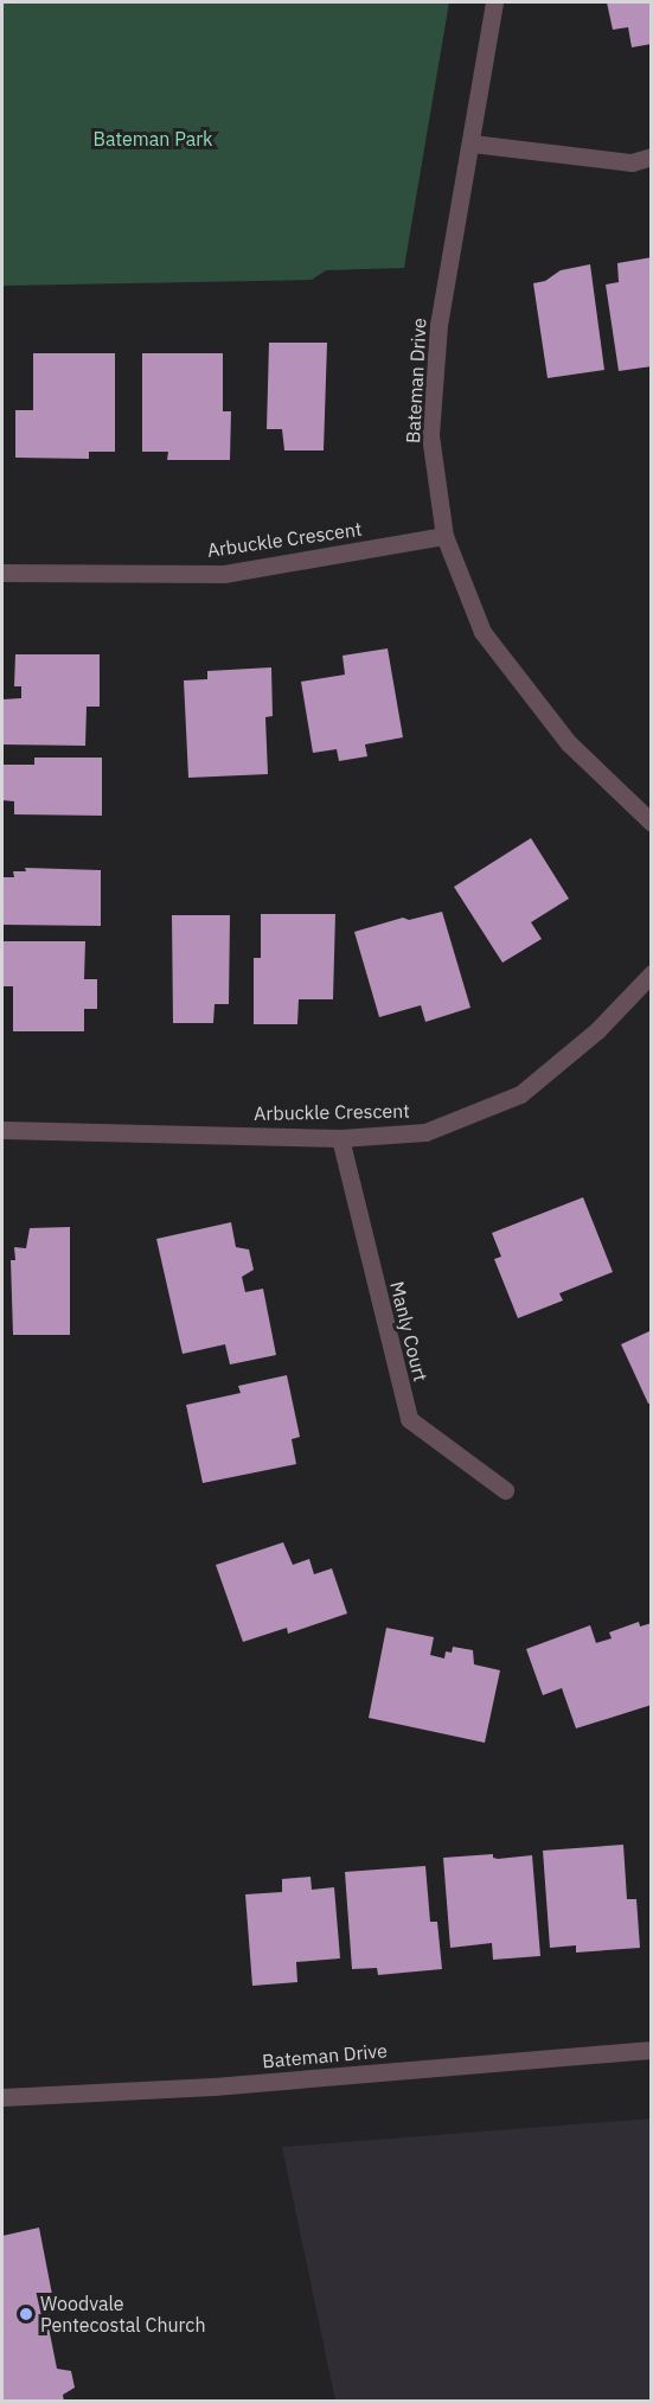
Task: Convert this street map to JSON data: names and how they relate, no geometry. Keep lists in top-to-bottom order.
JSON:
{
  "streets": {
    "street": ["Bateman Drive", "Arbuckle Crescent", "Manly Court"]
  },
  "crossings": [
    ["Bateman Drive", "Arbuckle Crescent"],
    ["Arbuckle Crescent", "Manly Court"]
  ],
  "parks": ["Bateman Park"],
  "places": ["Woodvale Pentecostal Church"]
}
